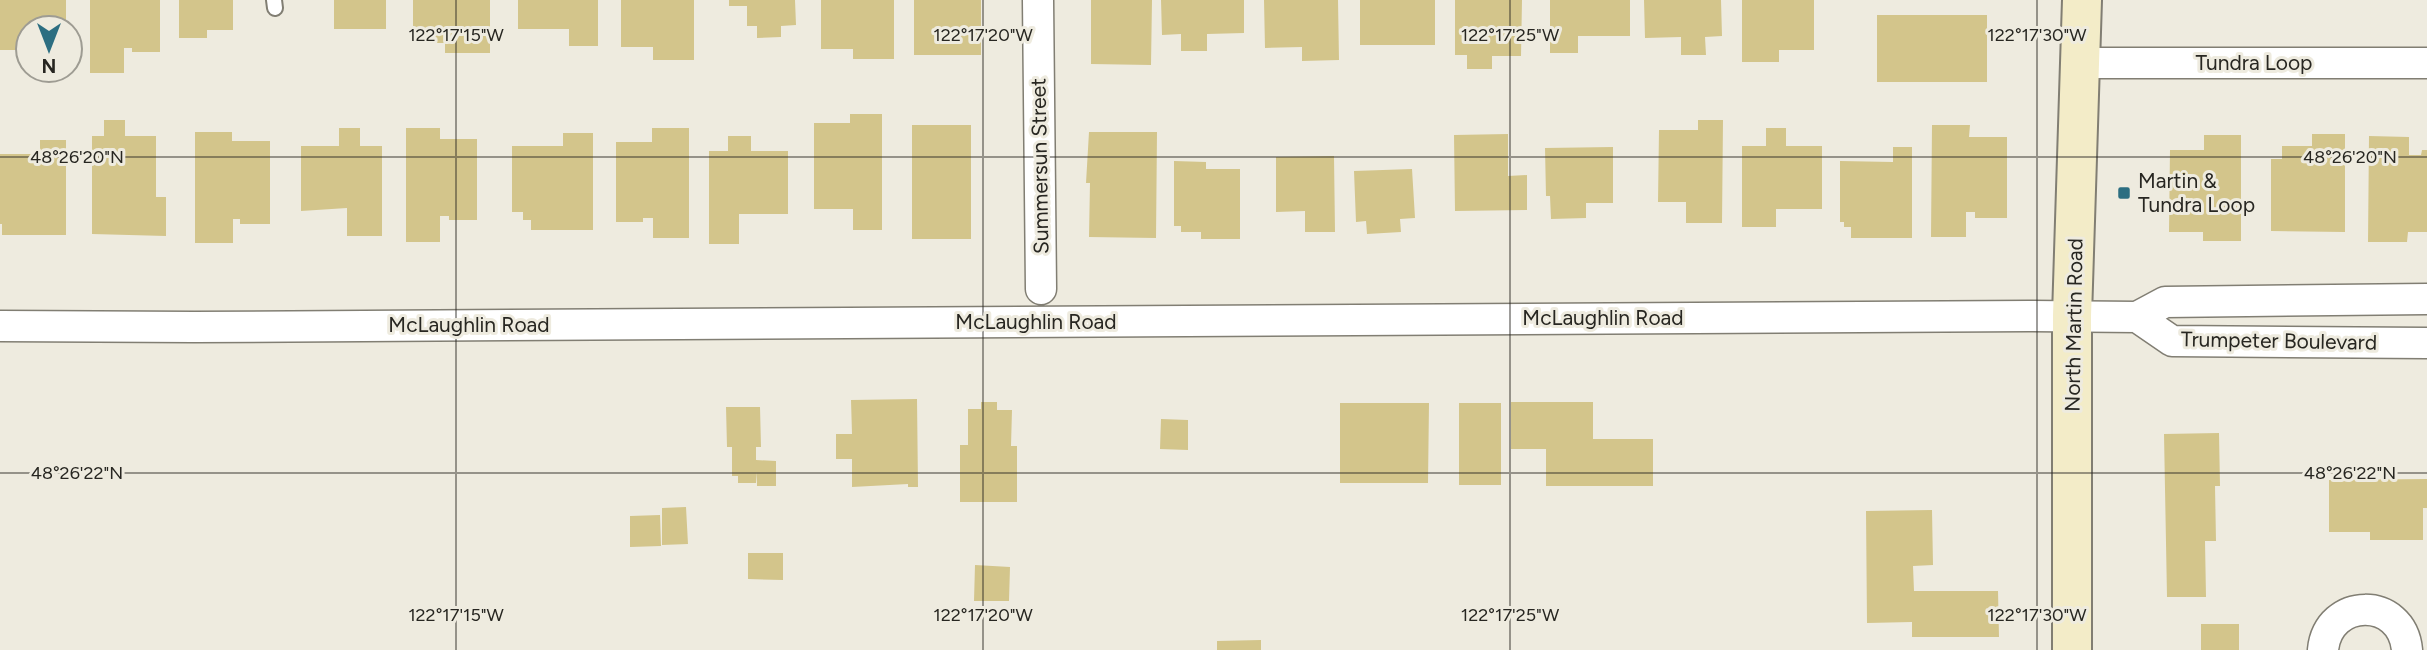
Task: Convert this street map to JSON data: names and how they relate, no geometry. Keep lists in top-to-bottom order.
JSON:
{
  "streets": {
    "street": [
      "Tundra Loop",
      "Summersun Street",
      "McLaughlin Road",
      "North Martin Road",
      "Trumpeter Boulevard"
    ]
  },
  "crossings": [
    ["Tundra Loop", "North Martin Road"],
    ["McLaughlin Road", "North Martin Road"],
    ["McLaughlin Road", "Trumpeter Boulevard"],
    ["North Martin Road", "Trumpeter Boulevard"]
  ],
  "places": {
    "transit": ["Martin & Tundra Loop"]
  },
  "north": "bottom",
  "coordinates": [
    "122°17'15\"W",
    "122°17'20\"W",
    "122°17'25\"W",
    "122°17'30\"W",
    "48°26'20\"N",
    "48°26'22\"N"
  ]
}
